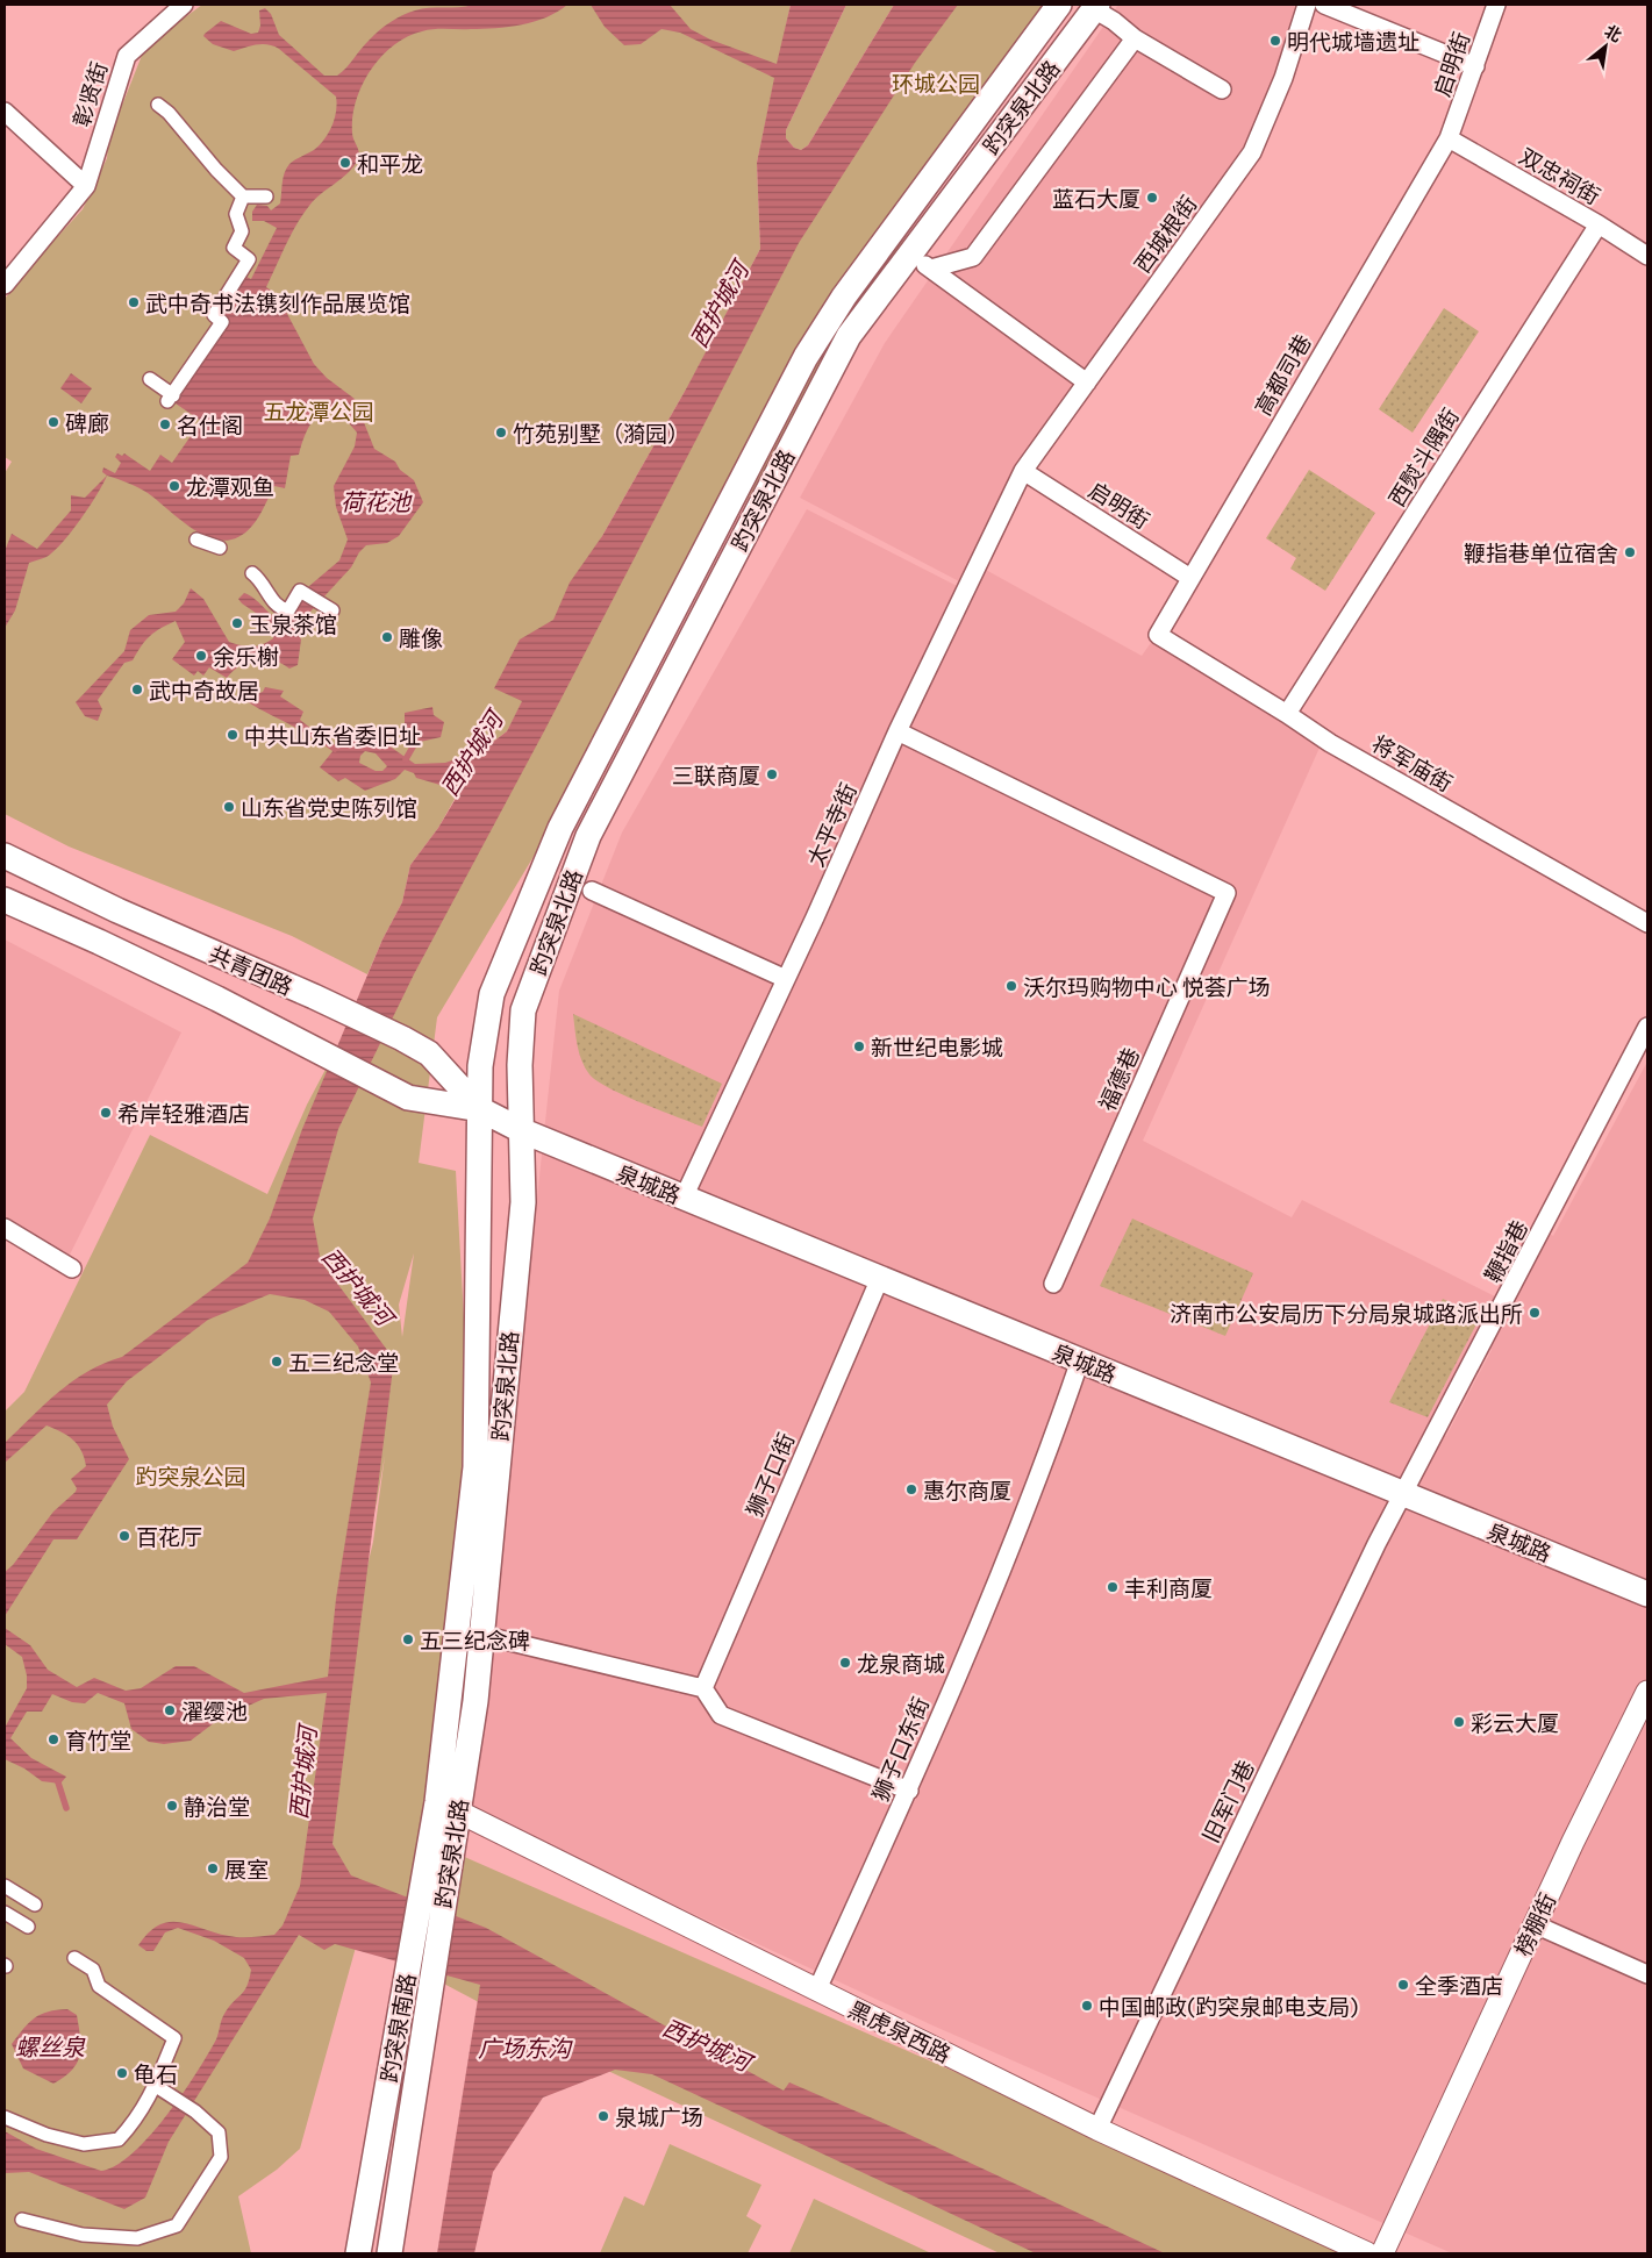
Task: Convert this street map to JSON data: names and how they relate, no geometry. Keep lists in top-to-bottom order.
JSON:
{
  "streets": {
    "main road": [
      "趵突泉北路",
      "共青团路",
      "泉城路",
      "趵突泉南路"
    ],
    "street": [
      "启明街",
      "彰贤街",
      "双忠祠街",
      "西城根街",
      "高都司巷",
      "西熨斗隅街",
      "将军庙街",
      "太平寺街",
      "福德巷",
      "鞭指巷",
      "狮子口街",
      "狮子口东街",
      "旧军门巷",
      "榜棚街",
      "黑虎泉西路"
    ]
  },
  "crossings": [
    ["启明街", "双忠祠街"],
    ["启明街", "西城根街"],
    ["启明街", "高都司巷"],
    ["启明街", "太平寺街"],
    ["趵突泉北路", "共青团路"],
    ["趵突泉北路", "泉城路"],
    ["趵突泉北路", "趵突泉南路"],
    ["趵突泉北路", "黑虎泉西路"],
    ["双忠祠街", "高都司巷"],
    ["双忠祠街", "西熨斗隅街"],
    ["西城根街", "太平寺街"],
    ["高都司巷", "将军庙街"],
    ["西熨斗隅街", "将军庙街"],
    ["太平寺街", "福德巷"],
    ["太平寺街", "泉城路"],
    ["共青团路", "泉城路"],
    ["泉城路", "鞭指巷"],
    ["泉城路", "狮子口街"],
    ["泉城路", "狮子口东街"],
    ["泉城路", "旧军门巷"],
    ["鞭指巷", "旧军门巷"],
    ["狮子口东街", "黑虎泉西路"],
    ["旧军门巷", "黑虎泉西路"],
    ["趵突泉南路", "黑虎泉西路"]
  ],
  "water": [
    "西护城河",
    "荷花池",
    "螺丝泉",
    "广场东沟"
  ],
  "parks": ["环城公园", "五龙潭公园", "趵突泉公园"],
  "places": [
    "明代城墙遗址",
    "和平龙",
    "蓝石大厦",
    "武中奇书法镌刻作品展览馆",
    "碑廊",
    "名仕阁",
    "竹苑别墅（漪园）",
    "龙潭观鱼",
    "鞭指巷单位宿舍",
    "玉泉茶馆",
    "雕像",
    "余乐榭",
    "武中奇故居",
    "中共山东省委旧址",
    "三联商厦",
    "山东省党史陈列馆",
    "沃尔玛购物中心 悦荟广场",
    "新世纪电影城",
    "希岸轻雅酒店",
    "济南市公安局历下分局泉城路派出所",
    "五三纪念堂",
    "惠尔商厦",
    "百花厅",
    "丰利商厦",
    "五三纪念碑",
    "龙泉商城",
    "濯缨池",
    "彩云大厦",
    "育竹堂",
    "静治堂",
    "展室",
    "全季酒店",
    "中国邮政(趵突泉邮电支局)",
    "龟石",
    "泉城广场"
  ],
  "north": "top right"
}
